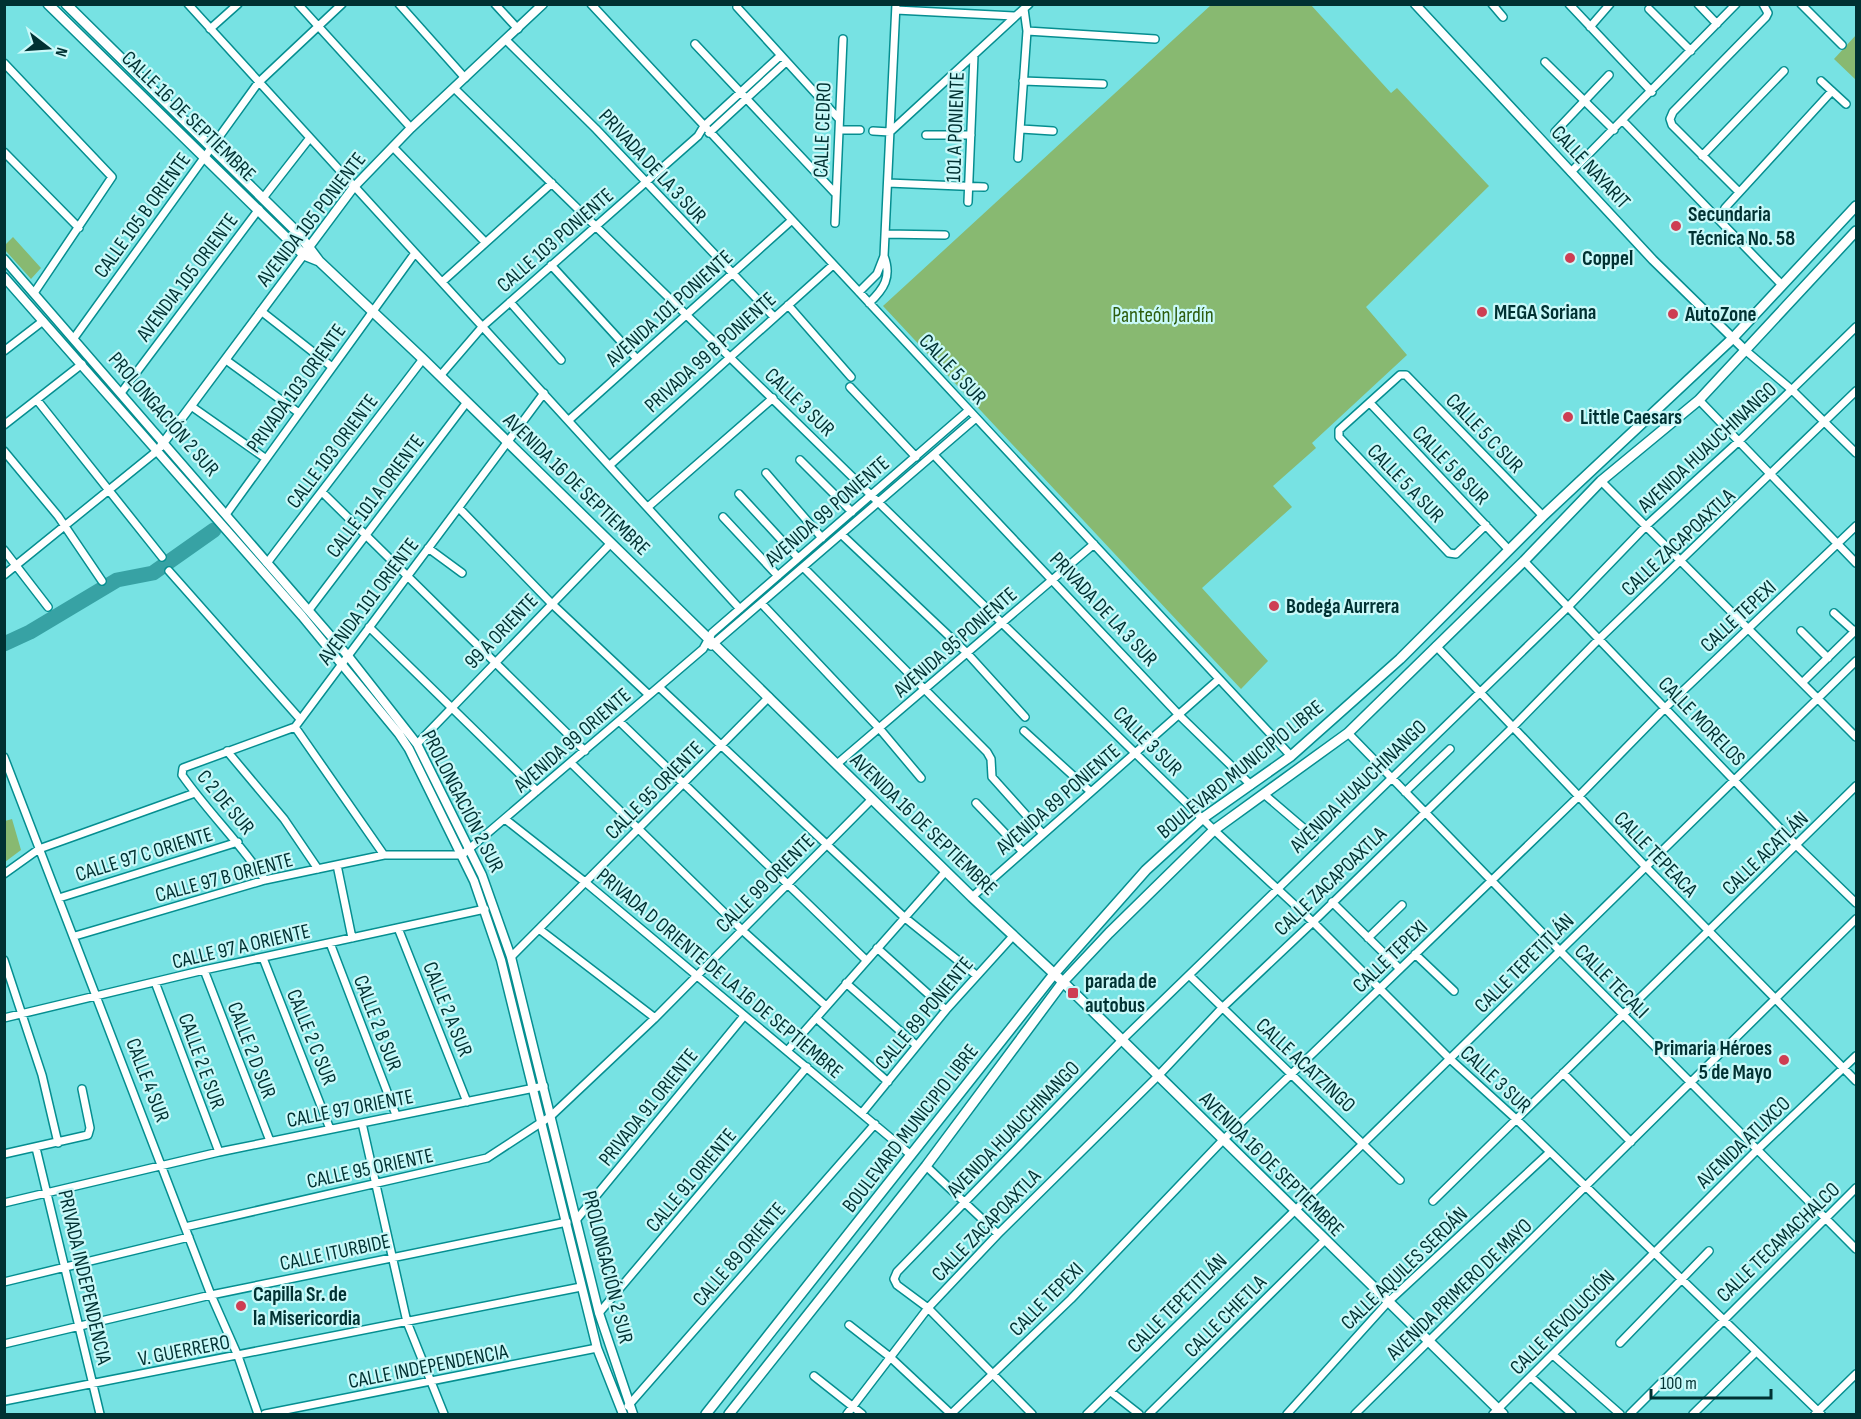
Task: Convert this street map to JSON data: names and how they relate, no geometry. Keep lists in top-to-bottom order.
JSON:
{
  "streets": {
    "main road": ["CALLE 16 DE SEPTIEMBRE", "AVENIDA 16 DE SEPTIEMBRE", "BOULEVARD MUNICIPIO LIBRE"],
    "street": [
      "101 A PONIENTE",
      "CALLE CEDRO",
      "PRIVADA DE LA 3 SUR",
      "CALLE NAYARIT",
      "CALLE 105 B ORIENTE",
      "AVENIDA 105 PONIENTE",
      "CALLE 103 PONIENTE",
      "AVENDIA 105 ORIENTE",
      "AVENIDA 101 PONIENTE",
      "PRIVADA 99 B PONIENTE",
      "CALLE 5 SUR",
      "PRIVADA 103 ORIENTE",
      "CALLE 3 SUR",
      "PROLONGACIÓN 2 SUR",
      "CALLE 5 C SUR",
      "AVENIDA HUAUCHINANGO",
      "CALLE 103 ORIENTE",
      "CALLE 5 B SUR",
      "CALLE 5 A SUR",
      "CALLE 101 A ORIENTE",
      "AVENIDA 99 PONIENTE",
      "CALLE ZACAPOAXTLA",
      "AVENIDA 101 ORIENTE",
      "CALLE TEPEXI",
      "99 A ORIENTE",
      "AVENIDA 95 PONIENTE",
      "CALLE MORELOS",
      "AVENIDA 99 ORIENTE",
      "CALLE 95 ORIENTE",
      "AVENIDA 89 PONIENTE",
      "C 2 DE SUR",
      "CALLE ACATLÁN",
      "CALLE 97 C ORIENTE",
      "CALLE TEPEACA",
      "CALLE 97 B ORIENTE",
      "CALLE 99 ORIENTE",
      "CALLE 97 A ORIENTE",
      "CALLE TEPETITLÁN",
      "PRIVADA D ORIENTE DE LA 16 DE SEPTIEMBRE",
      "CALLE TECALI",
      "CALLE 2 A SUR",
      "CALLE 89 PONIENTE",
      "CALLE 2 B SUR",
      "CALLE 2 C SUR",
      "CALLE 2 D SUR",
      "CALLE 2 E SUR",
      "CALLE ACATZINGO",
      "CALLE 4 SUR",
      "PRIVADA 91 ORIENTE",
      "CALLE 97 ORIENTE",
      "AVENIDA ATLIXCO",
      "CALLE 91 ORIENTE",
      "CALLE TECAMACHALCO",
      "CALLE ITURBIDE",
      "CALLE 89 ORIENTE",
      "CALLE AQUILES SERDÁN",
      "PRIVADA INDEPENDENCIA",
      "AVENIDA PRIMERO DE MAYO",
      "CALLE CHIETLA",
      "CALLE REVOLUCIÓN",
      "V. GUERRERO",
      "CALLE INDEPENDENCIA"
    ]
  },
  "crossings": [
    ["CALLE 16 DE SEPTIEMBRE", "CALLE 105 B ORIENTE"],
    ["CALLE 16 DE SEPTIEMBRE", "AVENIDA 105 PONIENTE"],
    ["CALLE 16 DE SEPTIEMBRE", "AVENDIA 105 ORIENTE"],
    ["CALLE 16 DE SEPTIEMBRE", "AVENIDA 16 DE SEPTIEMBRE"],
    ["PRIVADA DE LA 3 SUR", "AVENIDA 105 PONIENTE"],
    ["PRIVADA DE LA 3 SUR", "CALLE 103 PONIENTE"],
    ["PRIVADA DE LA 3 SUR", "AVENIDA 101 PONIENTE"],
    ["PRIVADA DE LA 3 SUR", "PRIVADA 99 B PONIENTE"],
    ["PRIVADA DE LA 3 SUR", "AVENIDA 99 PONIENTE"],
    ["PRIVADA DE LA 3 SUR", "AVENIDA 95 PONIENTE"],
    ["PRIVADA DE LA 3 SUR", "BOULEVARD MUNICIPIO LIBRE"],
    ["PRIVADA DE LA 3 SUR", "AVENIDA 89 PONIENTE"],
    ["CALLE NAYARIT", "BOULEVARD MUNICIPIO LIBRE"],
    ["CALLE 105 B ORIENTE", "PROLONGACIÓN 2 SUR"],
    ["AVENIDA 105 PONIENTE", "CALLE 3 SUR"],
    ["AVENIDA 105 PONIENTE", "PROLONGACIÓN 2 SUR"],
    ["AVENIDA 105 PONIENTE", "AVENIDA 16 DE SEPTIEMBRE"],
    ["CALLE 103 PONIENTE", "CALLE 5 SUR"],
    ["CALLE 103 PONIENTE", "CALLE 3 SUR"],
    ["CALLE 103 PONIENTE", "AVENIDA 16 DE SEPTIEMBRE"],
    ["AVENDIA 105 ORIENTE", "PROLONGACIÓN 2 SUR"],
    ["AVENIDA 101 PONIENTE", "CALLE 5 SUR"],
    ["AVENIDA 101 PONIENTE", "CALLE 3 SUR"],
    ["PRIVADA 99 B PONIENTE", "CALLE 5 SUR"],
    ["PRIVADA 99 B PONIENTE", "CALLE 3 SUR"],
    ["CALLE 5 SUR", "AVENIDA 99 PONIENTE"],
    ["CALLE 5 SUR", "AVENIDA 95 PONIENTE"],
    ["CALLE 5 SUR", "BOULEVARD MUNICIPIO LIBRE"],
    ["CALLE 5 SUR", "AVENIDA 89 PONIENTE"],
    ["PRIVADA 103 ORIENTE", "PROLONGACIÓN 2 SUR"],
    ["PRIVADA 103 ORIENTE", "AVENIDA 16 DE SEPTIEMBRE"],
    ["CALLE 3 SUR", "AVENIDA HUAUCHINANGO"],
    ["CALLE 3 SUR", "AVENIDA 99 PONIENTE"],
    ["CALLE 3 SUR", "CALLE ZACAPOAXTLA"],
    ["CALLE 3 SUR", "CALLE TEPEXI"],
    ["CALLE 3 SUR", "AVENIDA 95 PONIENTE"],
    ["CALLE 3 SUR", "BOULEVARD MUNICIPIO LIBRE"],
    ["CALLE 3 SUR", "AVENIDA 89 PONIENTE"],
    ["CALLE 3 SUR", "CALLE ACATLÁN"],
    ["CALLE 3 SUR", "CALLE TEPETITLÁN"],
    ["CALLE 3 SUR", "AVENIDA ATLIXCO"],
    ["CALLE 3 SUR", "CALLE TECAMACHALCO"],
    ["CALLE 3 SUR", "CALLE AQUILES SERDÁN"],
    ["CALLE 3 SUR", "AVENIDA PRIMERO DE MAYO"],
    ["CALLE 3 SUR", "CALLE REVOLUCIÓN"],
    ["PROLONGACIÓN 2 SUR", "CALLE 103 ORIENTE"],
    ["PROLONGACIÓN 2 SUR", "CALLE 101 A ORIENTE"],
    ["PROLONGACIÓN 2 SUR", "AVENIDA 101 ORIENTE"],
    ["PROLONGACIÓN 2 SUR", "99 A ORIENTE"],
    ["PROLONGACIÓN 2 SUR", "AVENIDA 99 ORIENTE"],
    ["PROLONGACIÓN 2 SUR", "CALLE 95 ORIENTE"],
    ["PROLONGACIÓN 2 SUR", "CALLE 97 B ORIENTE"],
    ["PROLONGACIÓN 2 SUR", "CALLE 99 ORIENTE"],
    ["PROLONGACIÓN 2 SUR", "CALLE 97 A ORIENTE"],
    ["PROLONGACIÓN 2 SUR", "PRIVADA 91 ORIENTE"],
    ["PROLONGACIÓN 2 SUR", "CALLE 97 ORIENTE"],
    ["PROLONGACIÓN 2 SUR", "CALLE 91 ORIENTE"],
    ["PROLONGACIÓN 2 SUR", "CALLE ITURBIDE"],
    ["PROLONGACIÓN 2 SUR", "CALLE 89 ORIENTE"],
    ["PROLONGACIÓN 2 SUR", "V. GUERRERO"],
    ["PROLONGACIÓN 2 SUR", "CALLE INDEPENDENCIA"],
    ["CALLE 5 C SUR", "CALLE 5 B SUR"],
    ["CALLE 5 C SUR", "CALLE 5 A SUR"],
    ["CALLE 5 C SUR", "BOULEVARD MUNICIPIO LIBRE"],
    ["AVENIDA HUAUCHINANGO", "AVENIDA 16 DE SEPTIEMBRE"],
    ["AVENIDA HUAUCHINANGO", "CALLE ZACAPOAXTLA"],
    ["AVENIDA HUAUCHINANGO", "CALLE MORELOS"],
    ["AVENIDA HUAUCHINANGO", "CALLE TEPEACA"],
    ["AVENIDA HUAUCHINANGO", "CALLE TECALI"],
    ["AVENIDA HUAUCHINANGO", "CALLE ACATZINGO"],
    ["CALLE 103 ORIENTE", "AVENIDA 16 DE SEPTIEMBRE"],
    ["CALLE 5 B SUR", "CALLE 5 A SUR"],
    ["CALLE 5 B SUR", "BOULEVARD MUNICIPIO LIBRE"],
    ["AVENIDA 16 DE SEPTIEMBRE", "CALLE 101 A ORIENTE"],
    ["AVENIDA 16 DE SEPTIEMBRE", "AVENIDA 99 PONIENTE"],
    ["AVENIDA 16 DE SEPTIEMBRE", "CALLE ZACAPOAXTLA"],
    ["AVENIDA 16 DE SEPTIEMBRE", "AVENIDA 101 ORIENTE"],
    ["AVENIDA 16 DE SEPTIEMBRE", "CALLE TEPEXI"],
    ["AVENIDA 16 DE SEPTIEMBRE", "99 A ORIENTE"],
    ["AVENIDA 16 DE SEPTIEMBRE", "AVENIDA 95 PONIENTE"],
    ["AVENIDA 16 DE SEPTIEMBRE", "AVENIDA 99 ORIENTE"],
    ["AVENIDA 16 DE SEPTIEMBRE", "BOULEVARD MUNICIPIO LIBRE"],
    ["AVENIDA 16 DE SEPTIEMBRE", "CALLE 95 ORIENTE"],
    ["AVENIDA 16 DE SEPTIEMBRE", "AVENIDA 89 PONIENTE"],
    ["AVENIDA 16 DE SEPTIEMBRE", "CALLE 99 ORIENTE"],
    ["AVENIDA 16 DE SEPTIEMBRE", "CALLE TEPETITLÁN"],
    ["AVENIDA 16 DE SEPTIEMBRE", "CALLE 89 PONIENTE"],
    ["AVENIDA 16 DE SEPTIEMBRE", "CALLE AQUILES SERDÁN"],
    ["AVENIDA 16 DE SEPTIEMBRE", "AVENIDA PRIMERO DE MAYO"],
    ["AVENIDA 16 DE SEPTIEMBRE", "CALLE CHIETLA"],
    ["AVENIDA 16 DE SEPTIEMBRE", "CALLE REVOLUCIÓN"],
    ["AVENIDA 99 PONIENTE", "AVENIDA 99 ORIENTE"],
    ["CALLE ZACAPOAXTLA", "CALLE MORELOS"],
    ["CALLE ZACAPOAXTLA", "CALLE TEPEACA"],
    ["CALLE ZACAPOAXTLA", "CALLE TECALI"],
    ["CALLE ZACAPOAXTLA", "CALLE ACATZINGO"],
    ["CALLE TEPEXI", "CALLE MORELOS"],
    ["CALLE TEPEXI", "CALLE TEPEACA"],
    ["CALLE TEPEXI", "CALLE TECALI"],
    ["CALLE TEPEXI", "CALLE ACATZINGO"],
    ["CALLE MORELOS", "BOULEVARD MUNICIPIO LIBRE"],
    ["CALLE MORELOS", "CALLE ACATLÁN"],
    ["CALLE MORELOS", "CALLE TEPETITLÁN"],
    ["AVENIDA 99 ORIENTE", "CALLE 97 B ORIENTE"],
    ["AVENIDA 99 ORIENTE", "PRIVADA D ORIENTE DE LA 16 DE SEPTIEMBRE"],
    ["BOULEVARD MUNICIPIO LIBRE", "CALLE TEPEACA"],
    ["BOULEVARD MUNICIPIO LIBRE", "PRIVADA D ORIENTE DE LA 16 DE SEPTIEMBRE"],
    ["BOULEVARD MUNICIPIO LIBRE", "CALLE TECALI"],
    ["CALLE 95 ORIENTE", "CALLE 99 ORIENTE"],
    ["CALLE 95 ORIENTE", "PRIVADA D ORIENTE DE LA 16 DE SEPTIEMBRE"],
    ["CALLE 95 ORIENTE", "CALLE 4 SUR"],
    ["C 2 DE SUR", "CALLE 97 C ORIENTE"],
    ["C 2 DE SUR", "CALLE 97 B ORIENTE"],
    ["CALLE ACATLÁN", "CALLE TEPEACA"],
    ["CALLE ACATLÁN", "CALLE TECALI"],
    ["CALLE 97 C ORIENTE", "CALLE 4 SUR"],
    ["CALLE TEPEACA", "CALLE TEPETITLÁN"],
    ["CALLE TEPEACA", "AVENIDA ATLIXCO"],
    ["CALLE TEPEACA", "AVENIDA PRIMERO DE MAYO"],
    ["CALLE 97 B ORIENTE", "CALLE 4 SUR"],
    ["CALLE 99 ORIENTE", "PRIVADA D ORIENTE DE LA 16 DE SEPTIEMBRE"],
    ["CALLE 97 A ORIENTE", "CALLE 2 A SUR"],
    ["CALLE 97 A ORIENTE", "CALLE 2 B SUR"],
    ["CALLE 97 A ORIENTE", "CALLE 2 C SUR"],
    ["CALLE 97 A ORIENTE", "CALLE 2 D SUR"],
    ["CALLE 97 A ORIENTE", "CALLE 2 E SUR"],
    ["CALLE 97 A ORIENTE", "CALLE 4 SUR"],
    ["CALLE TEPETITLÁN", "CALLE TECALI"],
    ["CALLE TEPETITLÁN", "CALLE ACATZINGO"],
    ["PRIVADA D ORIENTE DE LA 16 DE SEPTIEMBRE", "CALLE 89 PONIENTE"],
    ["PRIVADA D ORIENTE DE LA 16 DE SEPTIEMBRE", "PRIVADA 91 ORIENTE"],
    ["PRIVADA D ORIENTE DE LA 16 DE SEPTIEMBRE", "CALLE 91 ORIENTE"],
    ["PRIVADA D ORIENTE DE LA 16 DE SEPTIEMBRE", "CALLE 89 ORIENTE"],
    ["CALLE TECALI", "AVENIDA ATLIXCO"],
    ["CALLE TECALI", "CALLE TECAMACHALCO"],
    ["CALLE TECALI", "AVENIDA PRIMERO DE MAYO"],
    ["CALLE 2 A SUR", "CALLE 97 ORIENTE"],
    ["CALLE 2 B SUR", "CALLE 97 ORIENTE"],
    ["CALLE 2 C SUR", "CALLE 97 ORIENTE"],
    ["CALLE 2 D SUR", "CALLE 97 ORIENTE"],
    ["CALLE 2 E SUR", "CALLE 97 ORIENTE"],
    ["CALLE 4 SUR", "CALLE 97 ORIENTE"],
    ["CALLE 4 SUR", "CALLE ITURBIDE"],
    ["CALLE 4 SUR", "V. GUERRERO"],
    ["CALLE 97 ORIENTE", "PRIVADA INDEPENDENCIA"],
    ["AVENIDA ATLIXCO", "CALLE REVOLUCIÓN"],
    ["CALLE ITURBIDE", "PRIVADA INDEPENDENCIA"],
    ["PRIVADA INDEPENDENCIA", "V. GUERRERO"]
  ],
  "parks": ["Panteón Jardín"],
  "places": {
    "other": [
      "Secundaria Técnica No. 58",
      "Coppel",
      "MEGA Soriana",
      "AutoZone",
      "Little Caesars",
      "Bodega Aurrera",
      "Primaria Héroes 5 de Mayo",
      "Capilla Sr. de la Misericordia"
    ],
    "transit": ["parada de autobus"]
  },
  "scale_bar": "100 m",
  "north": "right"
}
